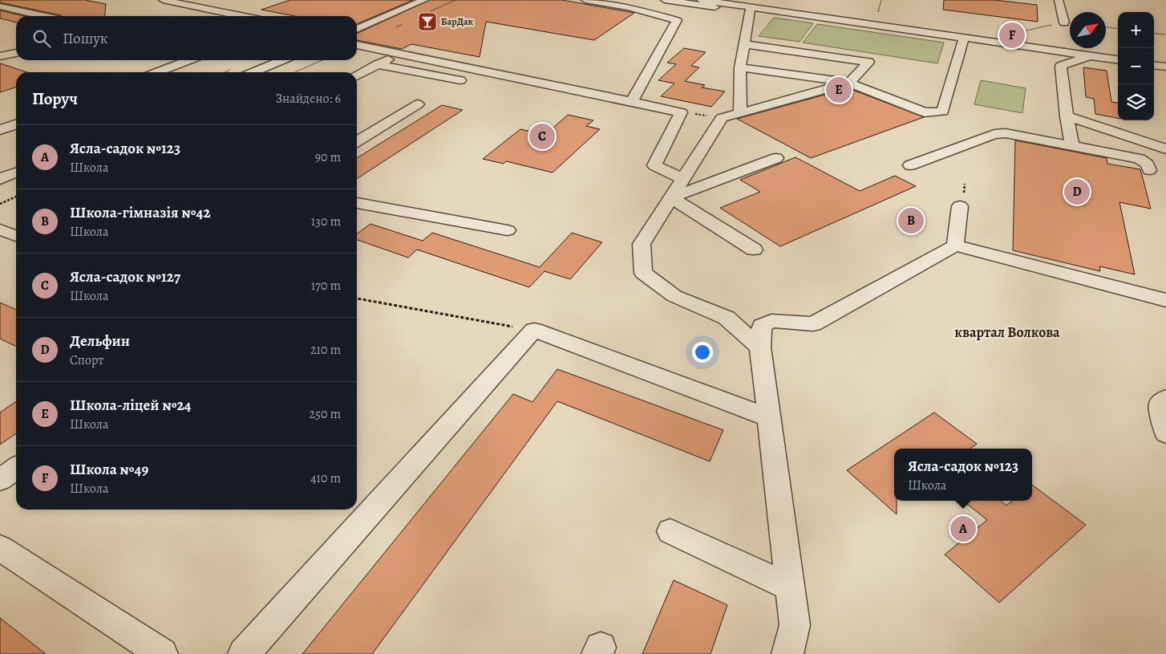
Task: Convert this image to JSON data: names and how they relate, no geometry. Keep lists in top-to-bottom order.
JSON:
{
  "districts": ["квартал Волкова"],
  "places": {
    "bar": ["БарДак"]
  },
  "north": "top right",
  "page": {
    "map_buttons": ["+", "−"],
    "search": "Пошук",
    "pins": [
      "F",
      "E",
      "C",
      "D",
      "B",
      "A"
    ],
    "heading": ["Поруч", "Знайдено: 6"],
    "list": [
      {
        "mark": "A",
        "name": "Ясла-садок №123",
        "note": "Школа",
        "value": "90 m"
      },
      {
        "mark": "B",
        "name": "Школа-гімназія №42",
        "note": "Школа",
        "value": "130 m"
      },
      {
        "mark": "C",
        "name": "Ясла-садок №127",
        "note": "Школа",
        "value": "170 m"
      },
      {
        "mark": "D",
        "name": "Дельфин",
        "note": "Спорт",
        "value": "210 m"
      },
      {
        "mark": "E",
        "name": "Школа-ліцей №24",
        "note": "Школа",
        "value": "250 m"
      },
      {
        "mark": "F",
        "name": "Школа №49",
        "note": "Школа",
        "value": "410 m"
      }
    ],
    "popup": ["Ясла-садок №123", "Школа"]
  }
}
